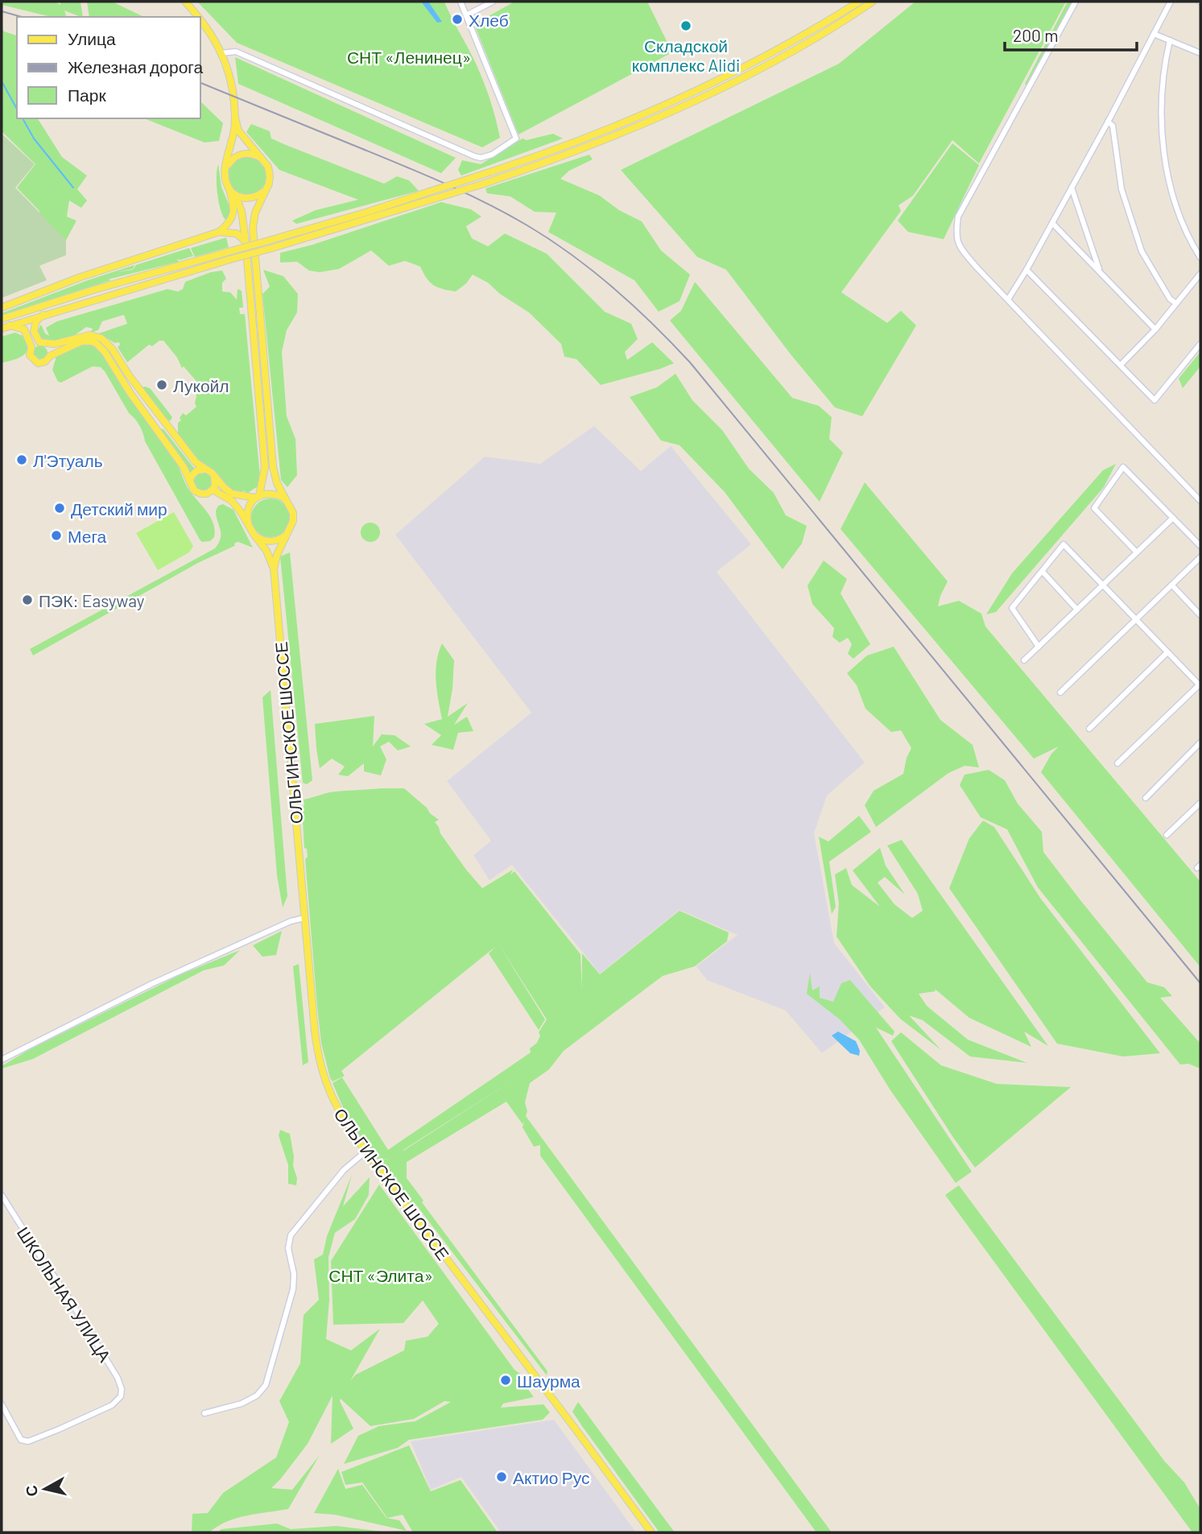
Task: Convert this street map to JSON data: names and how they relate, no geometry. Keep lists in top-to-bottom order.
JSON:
{
  "streets": {
    "main road": ["ОЛЬГИНСКОЕ ШОССЕ"],
    "street": ["ШКОЛЬНАЯ УЛИЦА"]
  },
  "parks": ["СНТ «Ленинец»", "СНТ «Элита»"],
  "places": [
    "Хлеб",
    "Складской комплекс Alidi",
    "Лукойл",
    "Л'Этуаль",
    "Детский мир",
    "Мега",
    "ПЭК: Easyway",
    "Шаурма",
    "Актио Рус"
  ],
  "legend": ["Улица", "Железная дорога", "Парк"],
  "scale_bar": "200 m",
  "north": "left"
}
